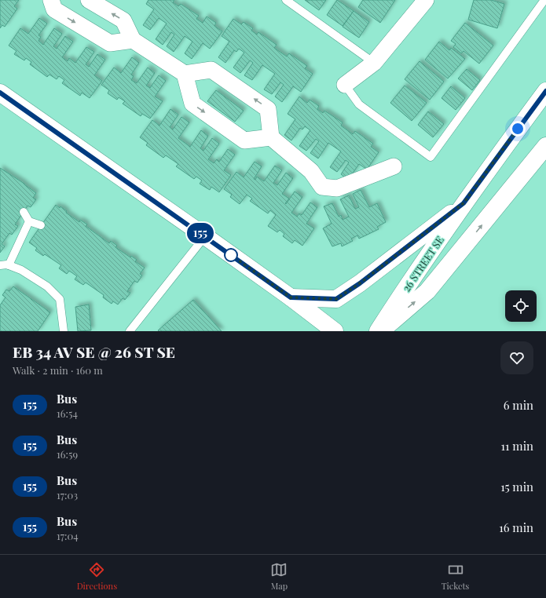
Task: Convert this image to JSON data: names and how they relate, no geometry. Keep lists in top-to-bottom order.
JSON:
{
  "streets": {
    "street": ["26 STREET SE"]
  },
  "lines": ["bus line 155"],
  "page": {
    "on_map": "155",
    "heading": ["EB 34 AV SE @ 26 ST SE", "Walk · 2 min · 160 m"],
    "list": [
      {
        "mark": "155",
        "name": "Bus",
        "note": "16:54",
        "value": "6 min"
      },
      {
        "mark": "155",
        "name": "Bus",
        "note": "16:59",
        "value": "11 min"
      },
      {
        "mark": "155",
        "name": "Bus",
        "note": "17:03",
        "value": "15 min"
      },
      {
        "mark": "155",
        "name": "Bus",
        "note": "17:04",
        "value": "16 min"
      }
    ],
    "tabs": ["Directions", "Map", "Tickets"]
  }
}
